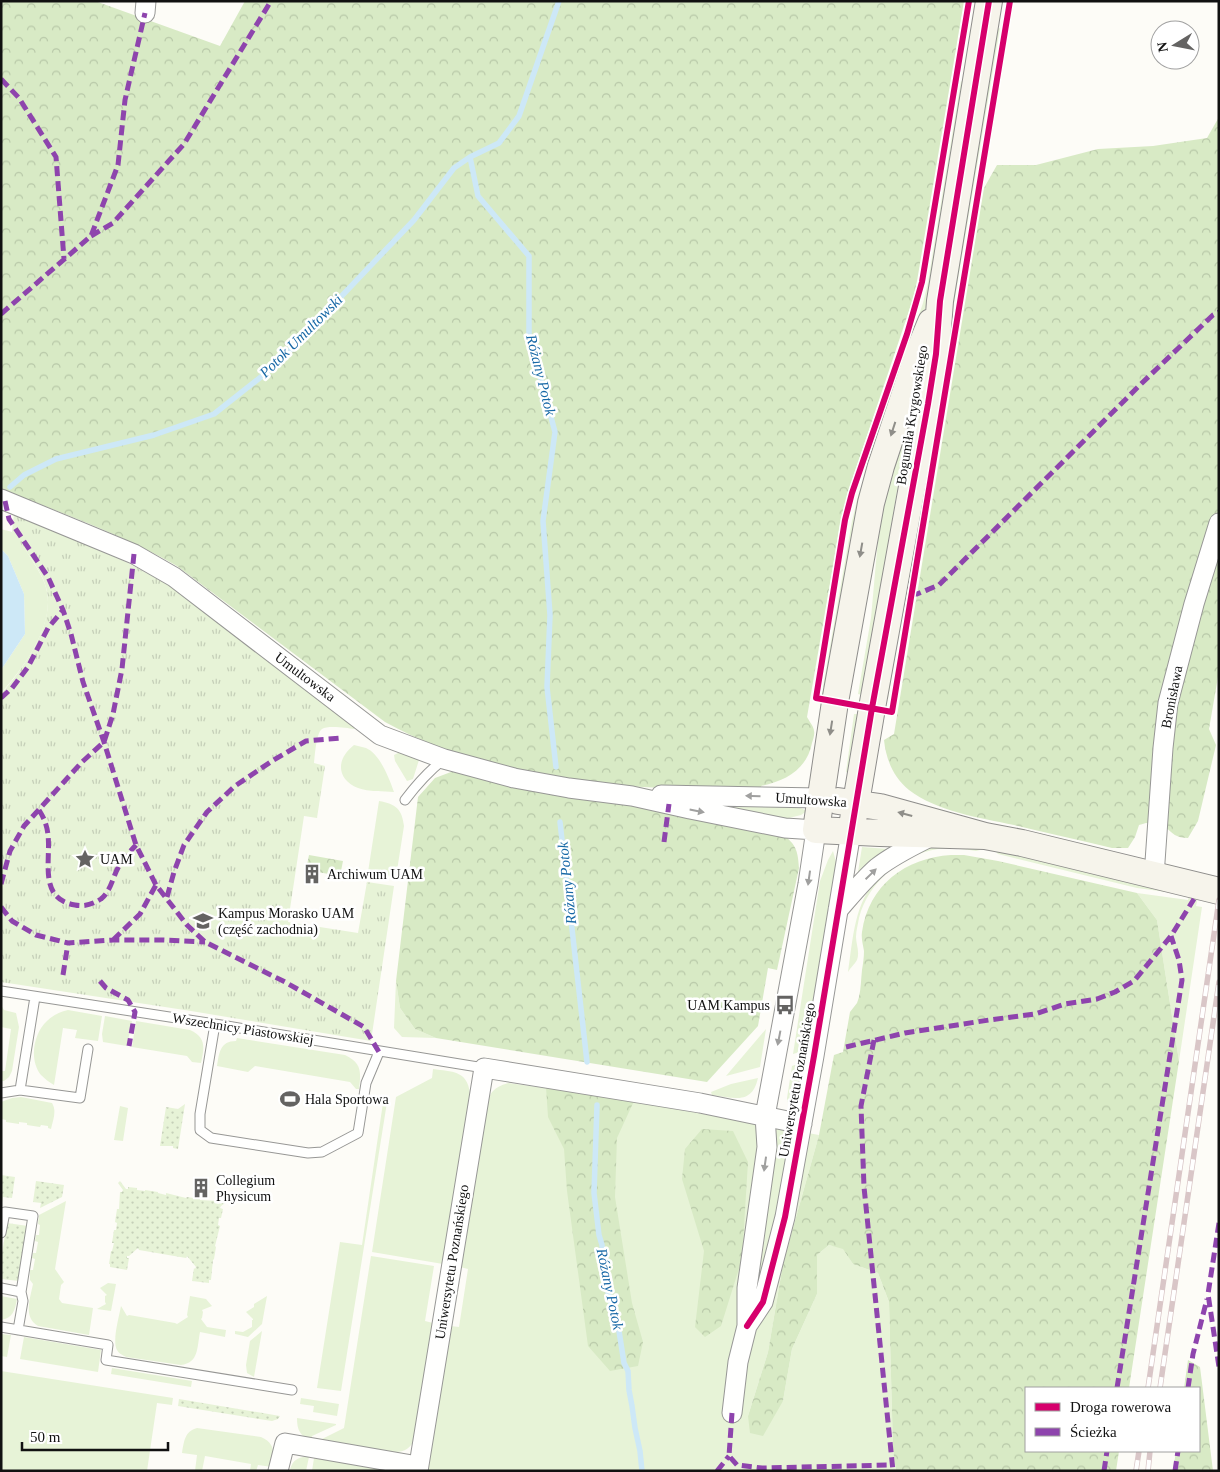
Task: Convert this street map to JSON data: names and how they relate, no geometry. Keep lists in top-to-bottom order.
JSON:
{
  "streets": {
    "street": [
      "Bogumiła Krygowskiego",
      "Umultowska",
      "Bronisława",
      "Uniwersytetu Poznańskiego"
    ],
    "lane": ["Wszechnicy Piastowskiej"]
  },
  "crossings": [
    ["Bogumiła Krygowskiego", "Umultowska"],
    ["Bogumiła Krygowskiego", "Uniwersytetu Poznańskiego"],
    ["Umultowska", "Bronisława"],
    ["Umultowska", "Uniwersytetu Poznańskiego"],
    ["Wszechnicy Piastowskiej", "Uniwersytetu Poznańskiego"]
  ],
  "water": ["Potok Umultowski", "Różany Potok"],
  "places": {
    "place": ["UAM"],
    "building": ["Archiwum UAM", "Collegium Physicum"],
    "school or university": ["Kampus Morasko UAM (część zachodnia)"],
    "bus stop": ["UAM Kampus"],
    "sports": ["Hala Sportowa"]
  },
  "legend": ["Droga rowerowa", "Ścieżka"],
  "scale_bar": "50 m",
  "north": "left"
}
